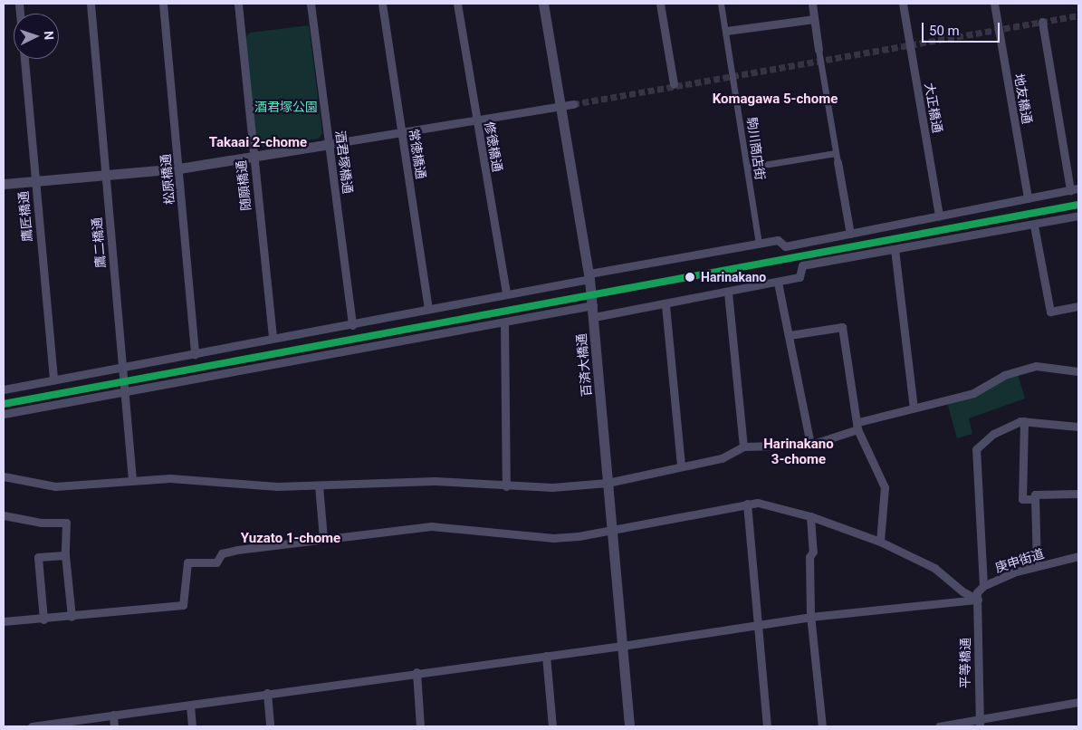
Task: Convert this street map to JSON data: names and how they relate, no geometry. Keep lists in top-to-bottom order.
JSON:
{
  "streets": {
    "street": [
      "地友橋通",
      "大正橋通",
      "修徳橋通",
      "駒川商店街",
      "常徳橋通",
      "酒君塚橋通",
      "松原橋通",
      "随願橋通",
      "鷹匠橋通",
      "鷹二橋通",
      "百済大橋通",
      "庚申街道",
      "平等橋通"
    ]
  },
  "crossings": [
    ["庚申街道", "平等橋通"]
  ],
  "districts": [
    "Komagawa 5-chome",
    "Takaai 2-chome",
    "Harinakano 3-chome",
    "Yuzato 1-chome"
  ],
  "parks": ["酒君塚公園"],
  "places": ["Harinakano"],
  "scale_bar": "50 m",
  "north": "right"
}
